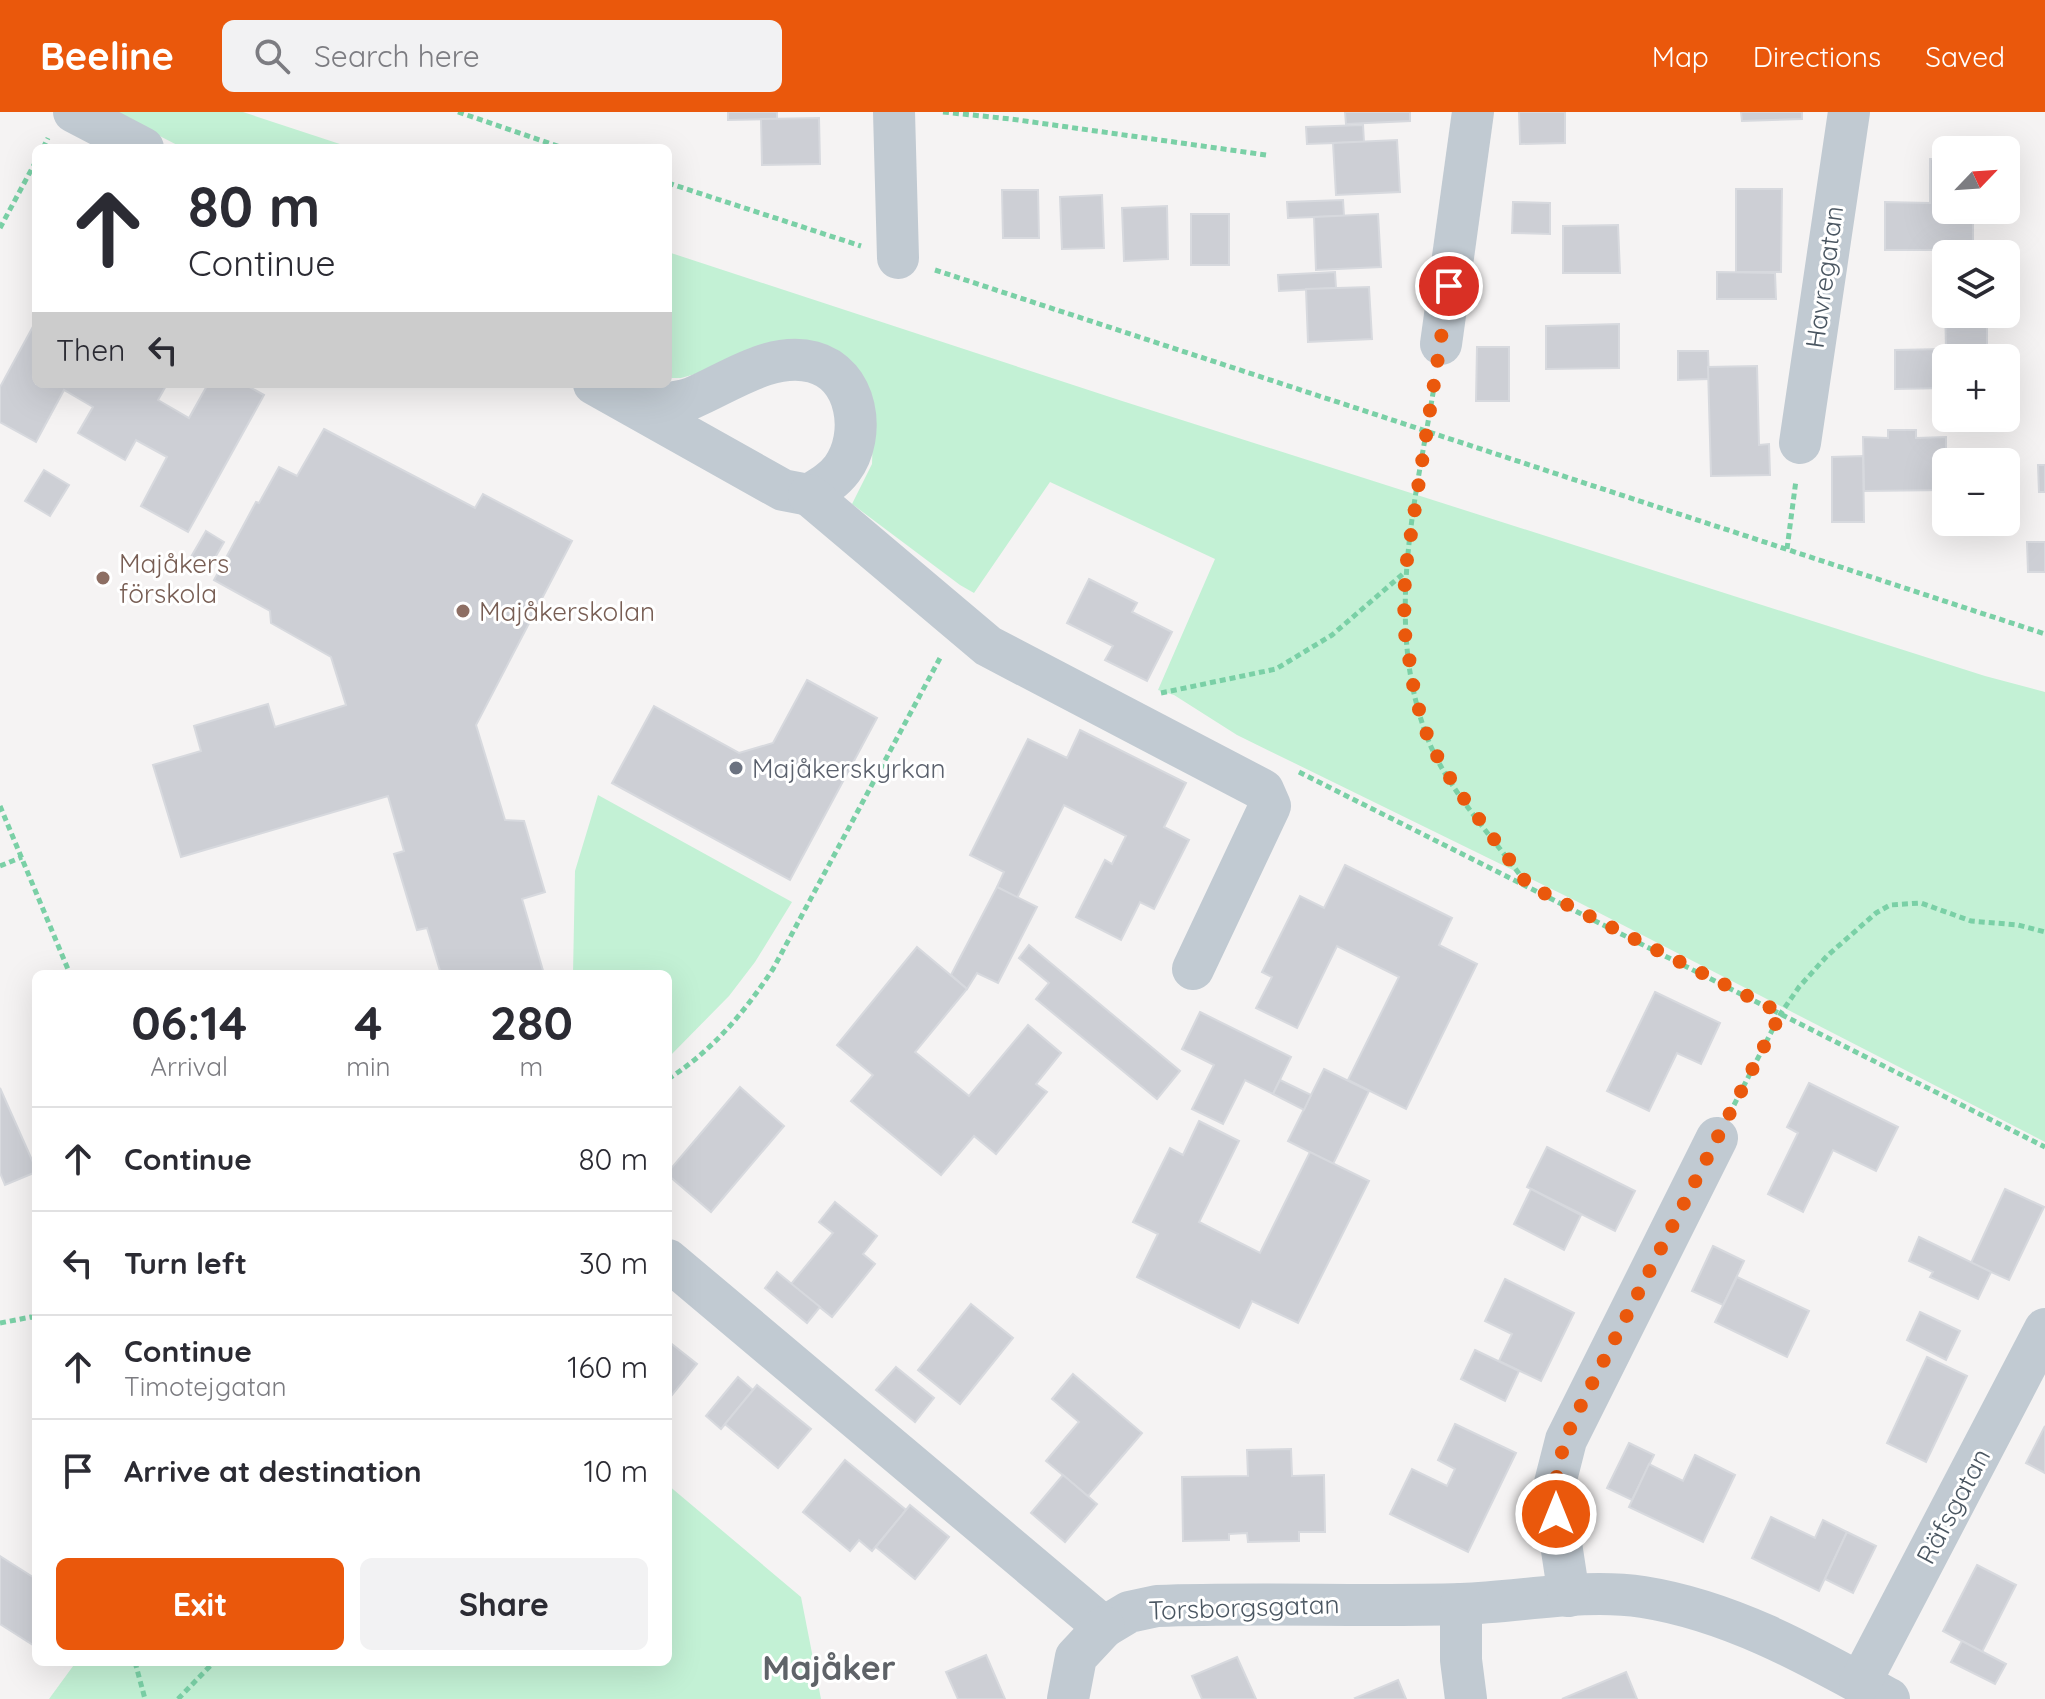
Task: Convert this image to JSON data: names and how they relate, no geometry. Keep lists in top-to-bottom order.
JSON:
{
  "streets": {
    "street": ["Havregatan", "Räfsgatan", "Torsborgsgatan"]
  },
  "crossings": [
    ["Räfsgatan", "Torsborgsgatan"]
  ],
  "districts": ["Majåker"],
  "places": ["Majåkers förskola", "Majåkerskolan", "Majåkerskyrkan"],
  "north": "top right",
  "page": {
    "header": "Beeline",
    "search": "Search here",
    "nav": ["Map", "Directions", "Saved"],
    "map_buttons": ["+", "−"],
    "turn": ["80 m", "Continue"],
    "then": "Then",
    "eta": [
      "06:14",
      "Arrival",
      "4",
      "min",
      "280",
      "m"
    ],
    "list": [
      {
        "name": "Continue",
        "value": "80 m"
      },
      {
        "name": "Turn left",
        "value": "30 m"
      },
      {
        "name": "Continue",
        "note": "Timotejgatan",
        "value": "160 m"
      },
      {
        "name": "Arrive at destination",
        "value": "10 m"
      }
    ],
    "buttons": ["Exit", "Share"]
  }
}
